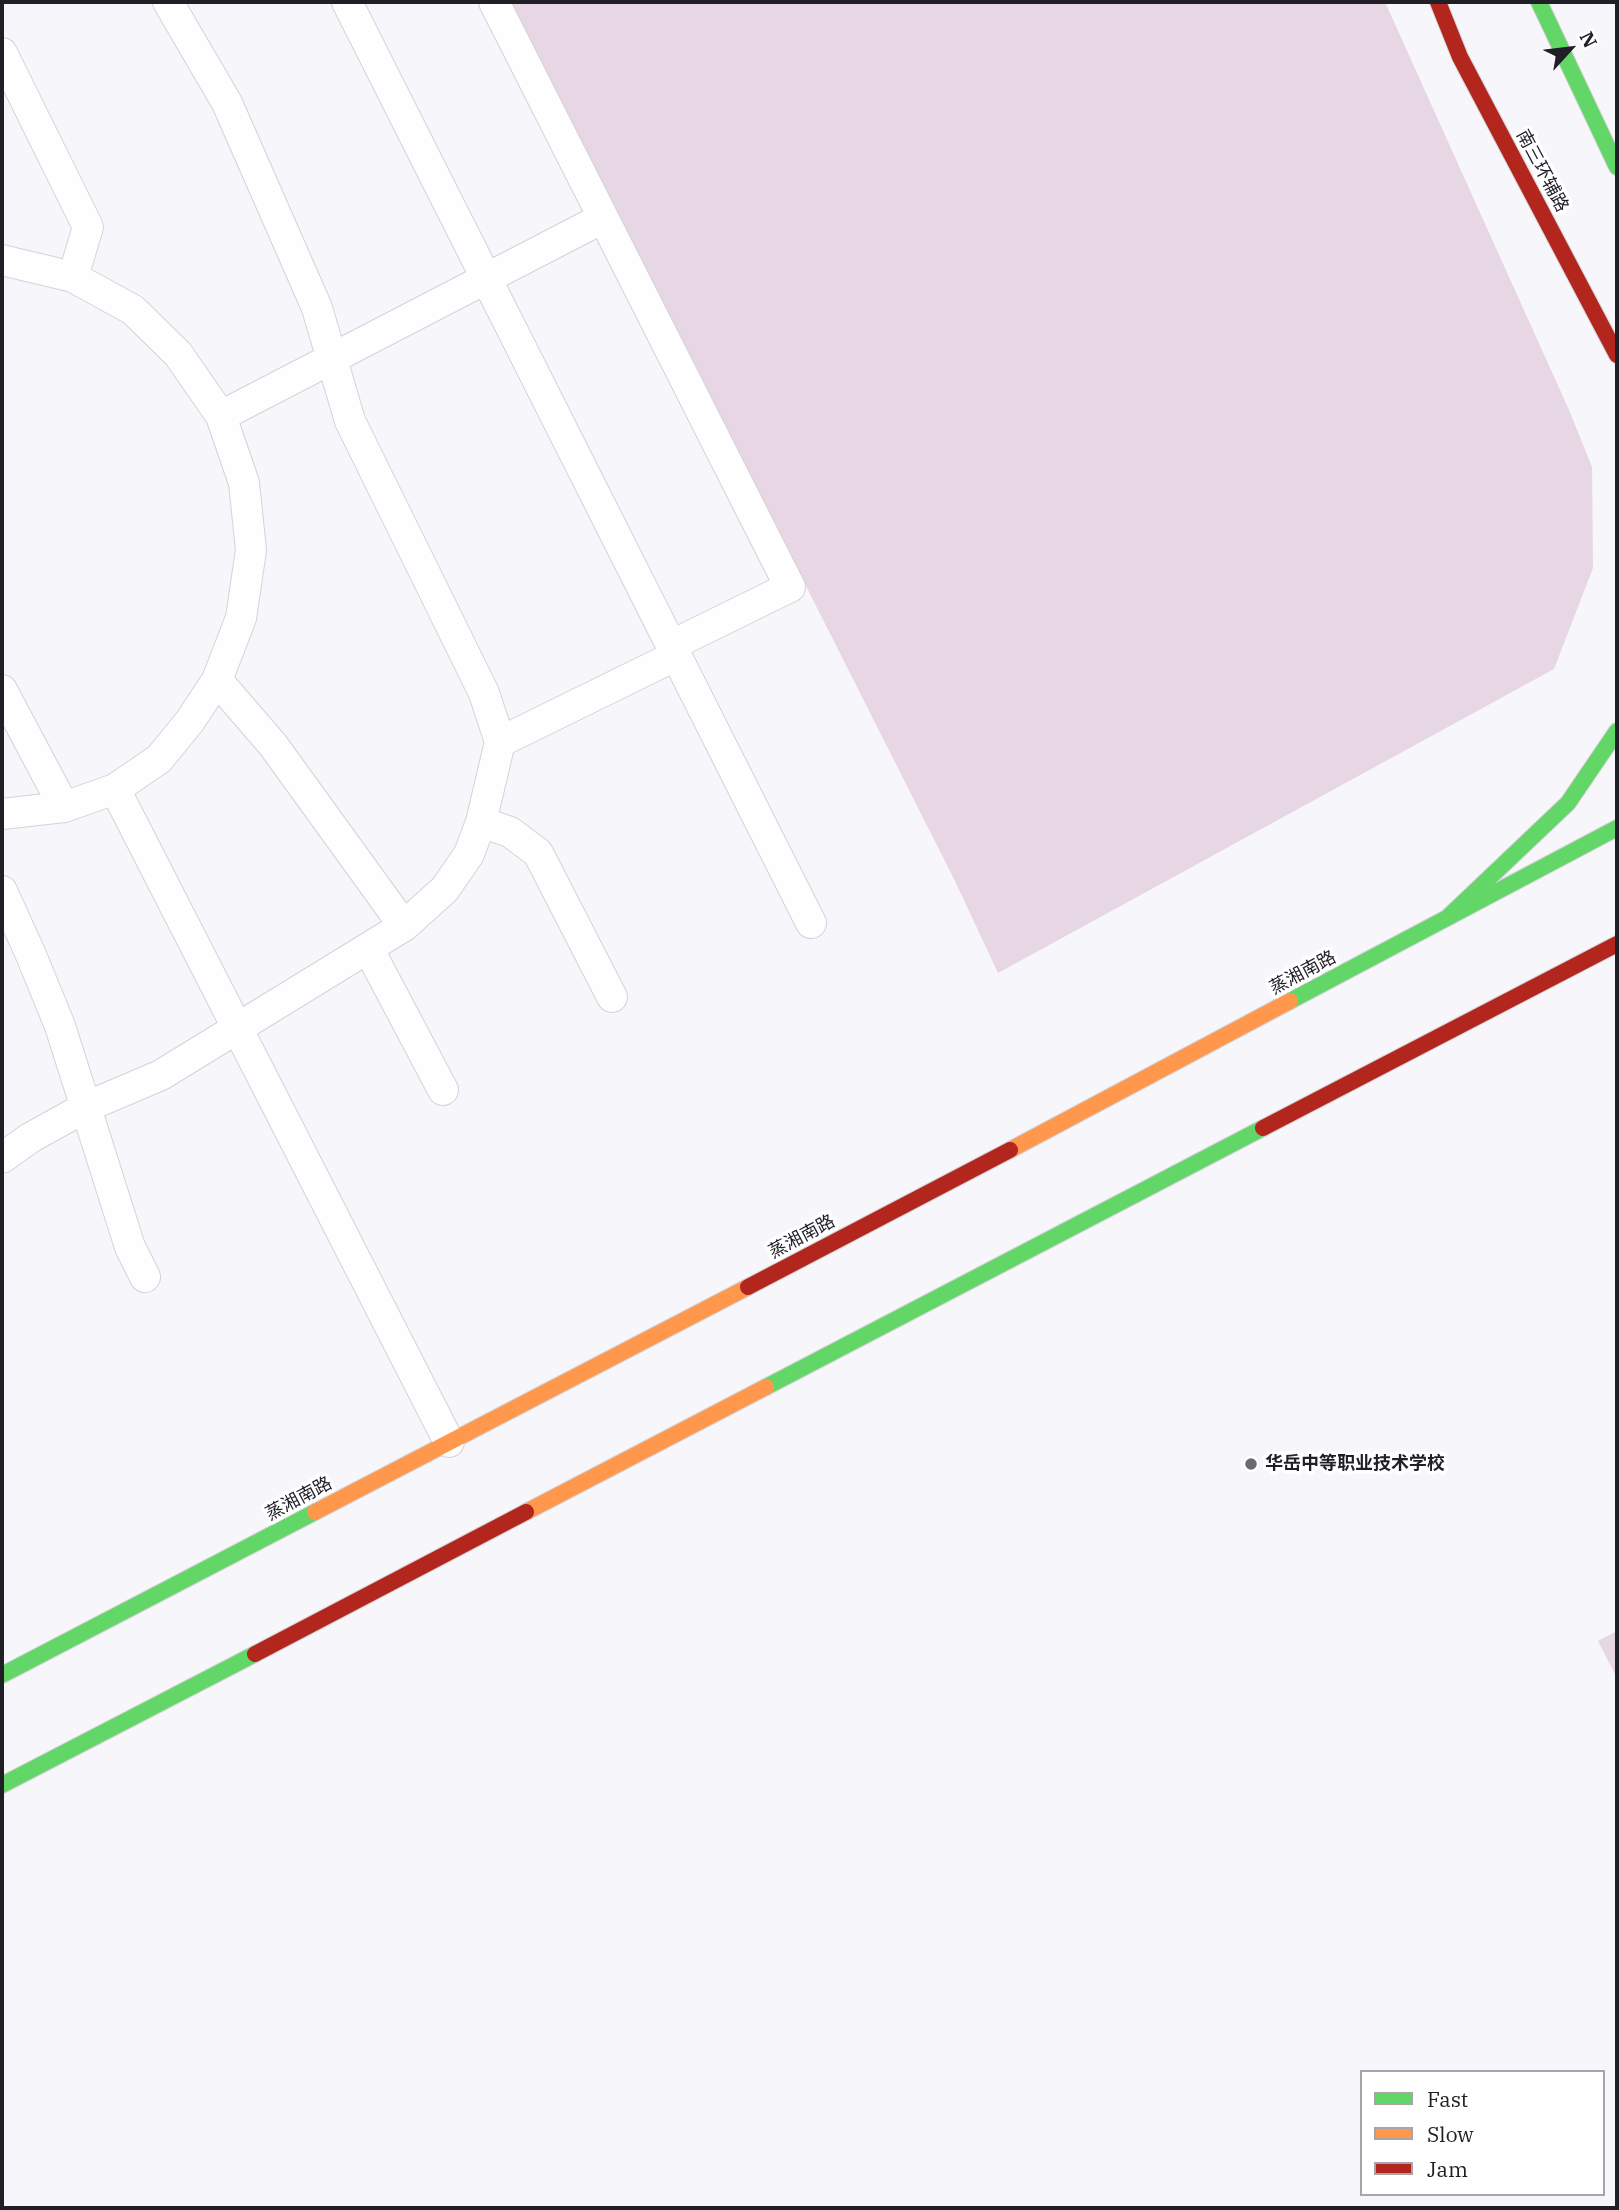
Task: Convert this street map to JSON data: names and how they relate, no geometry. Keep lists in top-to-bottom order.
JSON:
{
  "streets": {
    "main road": ["南三环辅路", "蒸湘南路"]
  },
  "places": ["华岳中等职业技术学校"],
  "legend": ["Fast", "Slow", "Jam"],
  "north": "top right"
}
